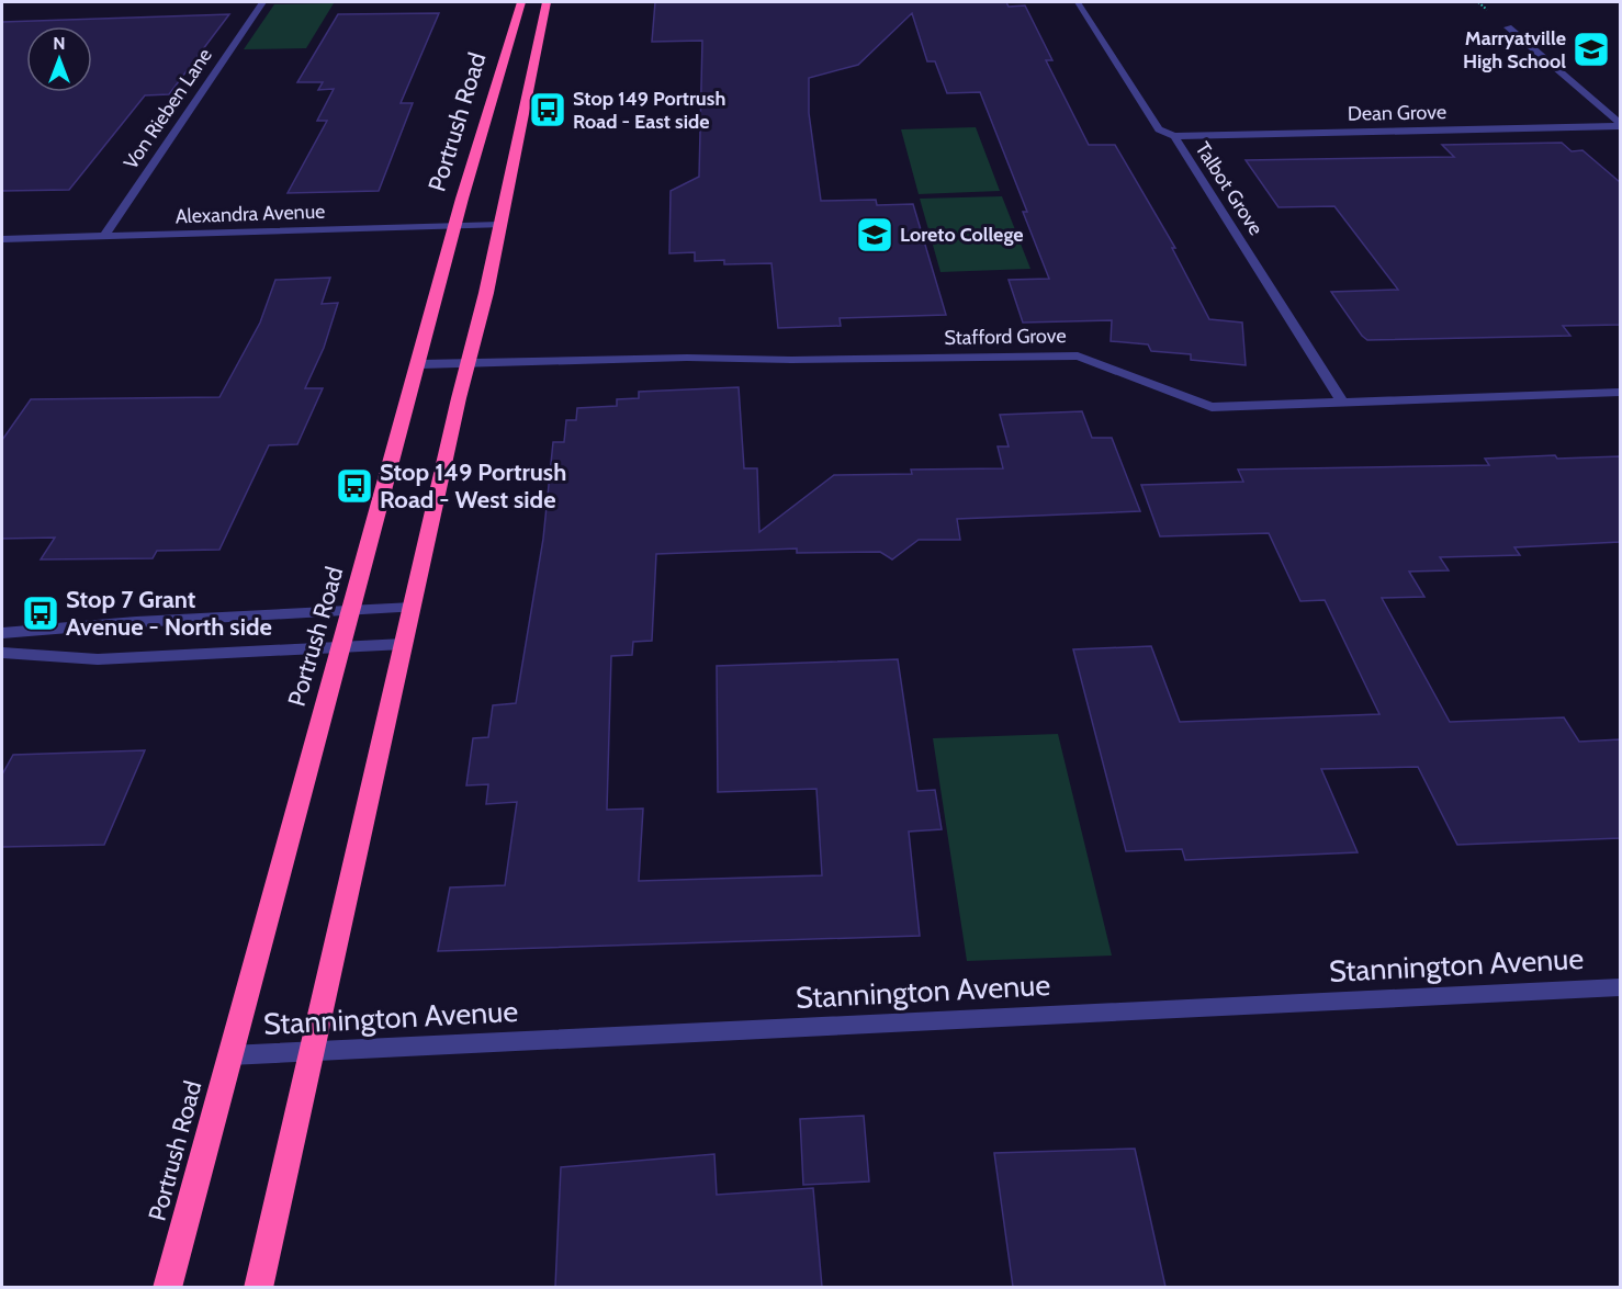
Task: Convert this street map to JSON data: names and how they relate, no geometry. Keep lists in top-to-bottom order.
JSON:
{
  "streets": {
    "highway": ["Portrush Road"],
    "street": [
      "Von Rieben Lane",
      "Dean Grove",
      "Talbot Grove",
      "Alexandra Avenue",
      "Stafford Grove",
      "Stannington Avenue"
    ]
  },
  "crossings": [
    ["Von Rieben Lane", "Alexandra Avenue"],
    ["Dean Grove", "Talbot Grove"],
    ["Portrush Road", "Alexandra Avenue"],
    ["Portrush Road", "Stafford Grove"],
    ["Portrush Road", "Stannington Avenue"],
    ["Talbot Grove", "Stafford Grove"]
  ],
  "places": {
    "school or university": ["Marryatville High School", "Loreto College"],
    "bus stop": ["Stop 149 Portrush Road - East side", "Stop 149 Portrush Road - West side", "Stop 7 Grant Avenue - North side"]
  },
  "north": "top"
}
